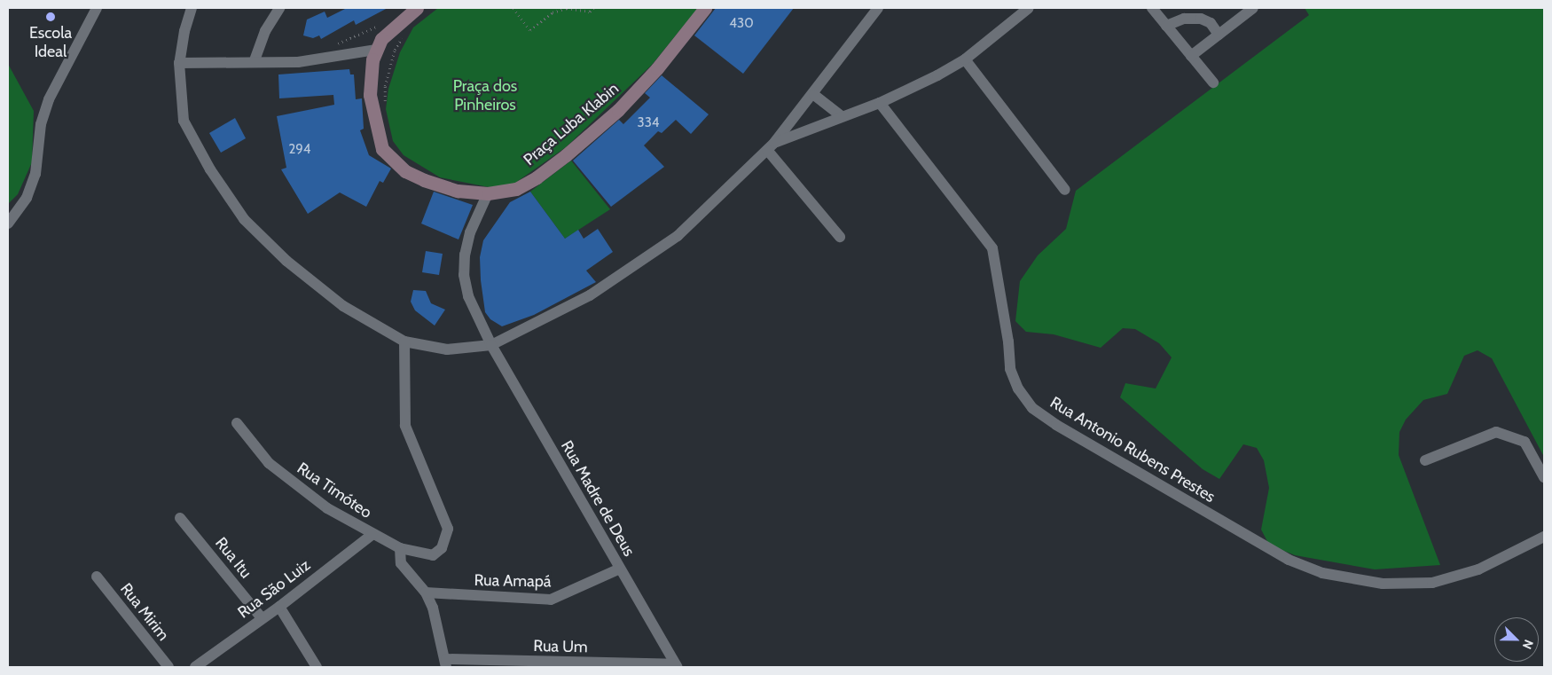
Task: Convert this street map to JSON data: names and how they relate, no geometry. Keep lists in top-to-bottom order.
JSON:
{
  "streets": {
    "main road": ["Praça Luba Klabin"],
    "street": [
      "Rua Antonio Rubens Prestes",
      "Rua Timóteo",
      "Rua Madre de Deus",
      "Rua Itu",
      "Rua Amapá",
      "Rua São Luiz",
      "Rua Mirim",
      "Rua Um"
    ]
  },
  "crossings": [
    ["Praça Luba Klabin", "Rua Madre de Deus"],
    ["Rua Timóteo", "Rua São Luiz"],
    ["Rua Madre de Deus", "Rua Amapá"],
    ["Rua Madre de Deus", "Rua Um"],
    ["Rua Itu", "Rua São Luiz"]
  ],
  "parks": ["Praça dos Pinheiros"],
  "places": ["Escola Ideal"],
  "house_numbers": ["430", "334", "294"],
  "north": "bottom right"
}
